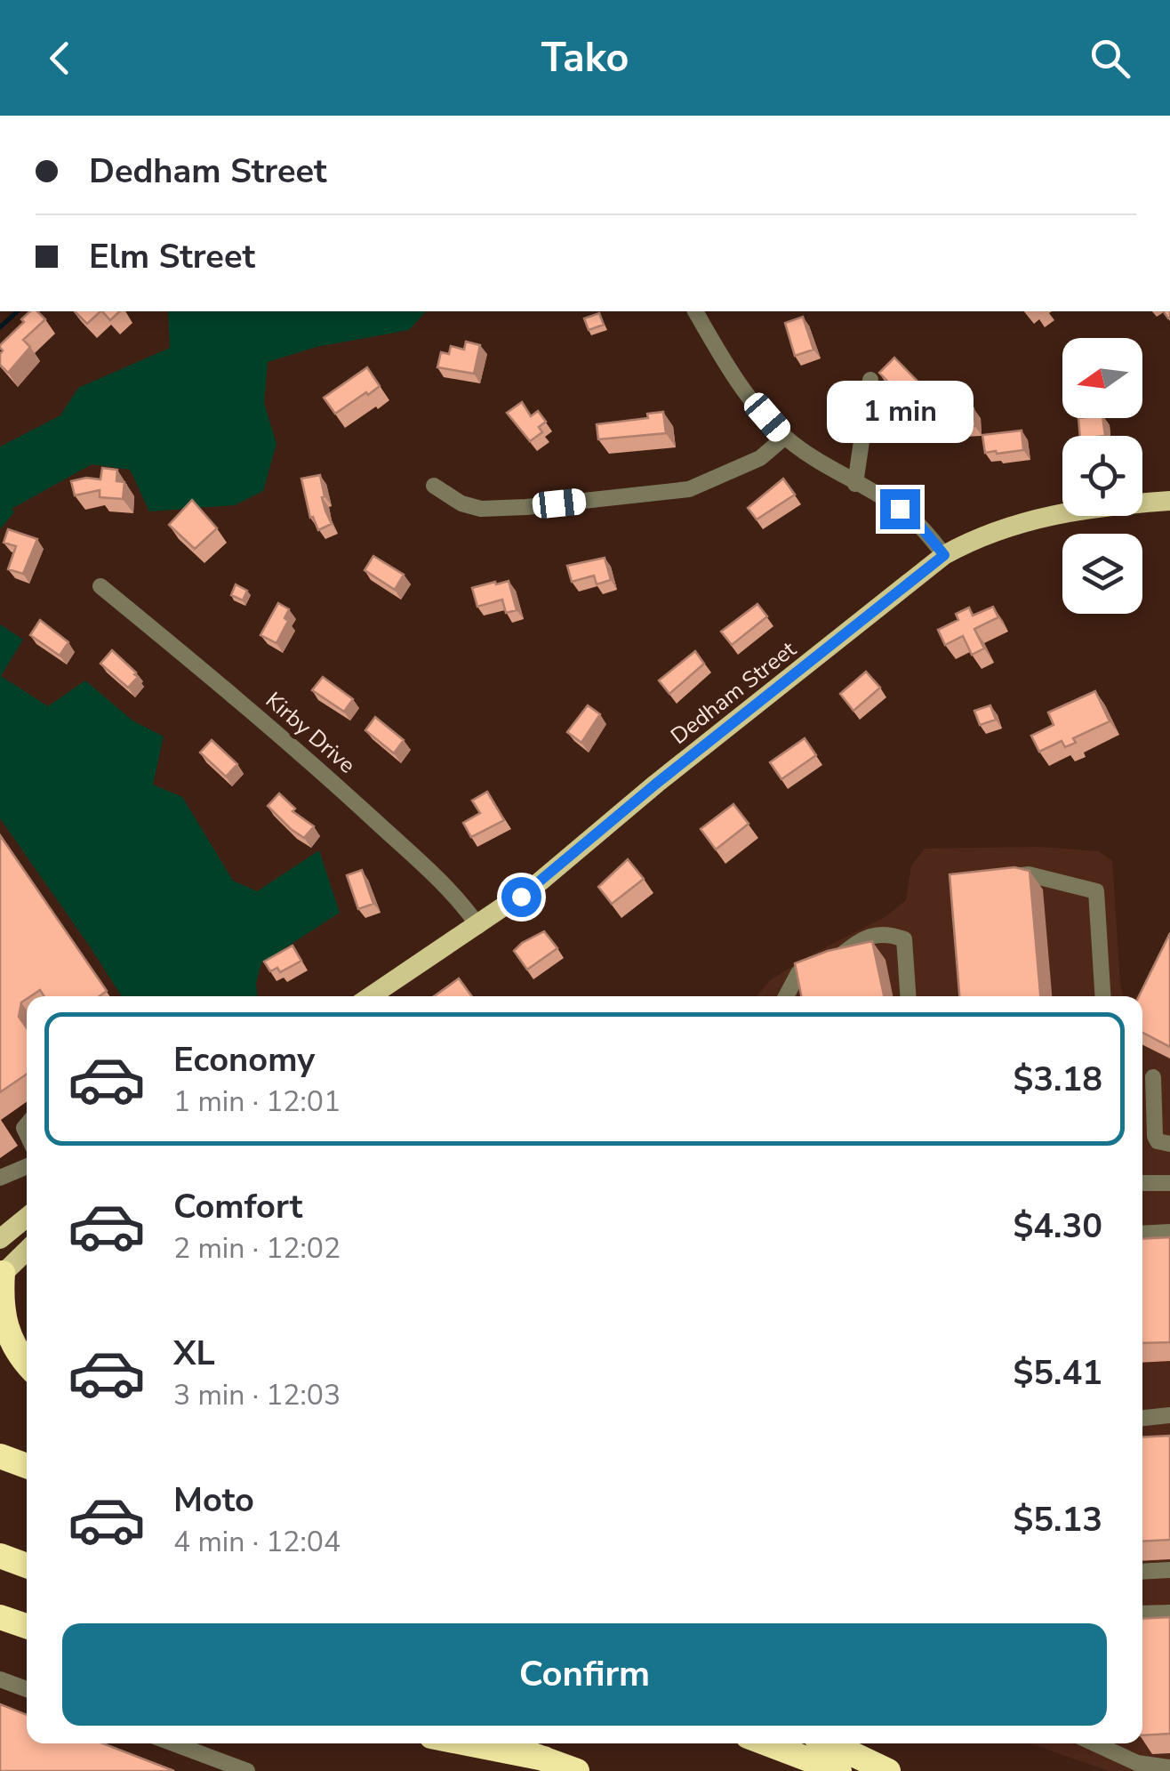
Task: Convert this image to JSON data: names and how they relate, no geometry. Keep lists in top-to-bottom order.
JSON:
{
  "streets": {
    "main road": ["Dedham Street"],
    "street": ["Kirby Drive"]
  },
  "crossings": [
    ["Dedham Street", "Kirby Drive"]
  ],
  "north": "left",
  "page": {
    "header": "Tako",
    "banner": ["Dedham Street", "Elm Street"],
    "bubble": "1 min",
    "list": [
      {
        "name": "Economy",
        "note": "1 min · 12:01",
        "value": "$3.18"
      },
      {
        "name": "Comfort",
        "note": "2 min · 12:02",
        "value": "$4.30"
      },
      {
        "name": "XL",
        "note": "3 min · 12:03",
        "value": "$5.41"
      },
      {
        "name": "Moto",
        "note": "4 min · 12:04",
        "value": "$5.13"
      }
    ],
    "buttons": "Confirm"
  }
}
